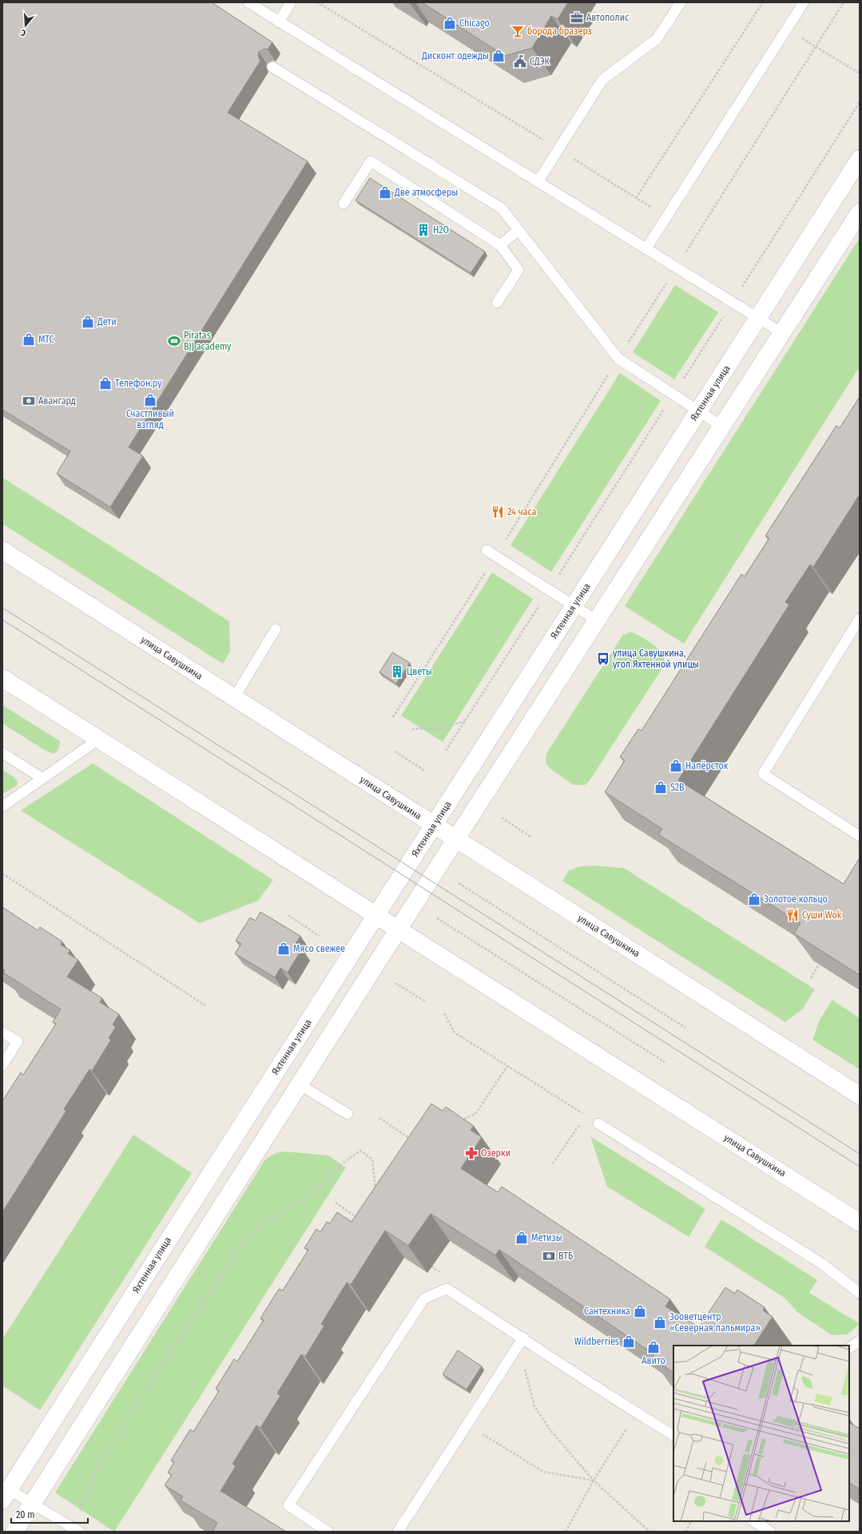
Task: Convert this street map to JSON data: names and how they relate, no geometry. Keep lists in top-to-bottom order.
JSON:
{
  "streets": {
    "main road": ["Яхтенная улица", "улица Савушкина"]
  },
  "crossings": [
    ["Яхтенная улица", "улица Савушкина"]
  ],
  "places": {
    "office": ["Автополис"],
    "shop": [
      "Chicago",
      "Дисконт одежды",
      "Две атмосферы",
      "Дети",
      "МТС",
      "Телефон.ру",
      "Счастливый взгляд",
      "Напёрсток",
      "S2B",
      "Золотое кольцо",
      "Мясо свежее",
      "Метизы",
      "Сантехника",
      "Зооветцентр «Северная пальмира»",
      "Wildberries",
      "Авито"
    ],
    "bar": ["борода бразерз"],
    "public building": ["СДЭК"],
    "building": ["H2O", "Цветы"],
    "sports": ["Piratas BJJ academy"],
    "bank": ["Авангард", "ВТБ"],
    "restaurant": ["24 часа", "Суши Wok"],
    "bus stop": ["улица Савушкина, угол Яхтенной улицы"],
    "pharmacy": ["Озерки"]
  },
  "scale_bar": "20 m",
  "north": "bottom"
}
